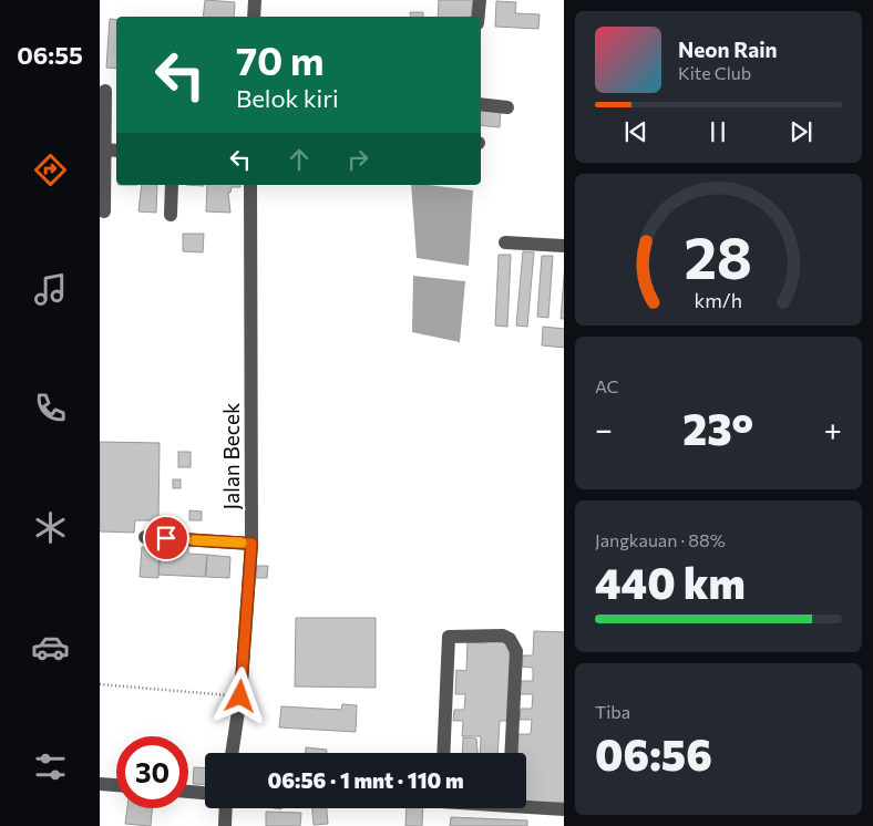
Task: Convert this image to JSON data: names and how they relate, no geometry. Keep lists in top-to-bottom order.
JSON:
{
  "streets": {
    "street": ["Jalan Becek"]
  },
  "page": {
    "tabs": "06:55",
    "turn": ["70 m", "Belok kiri"],
    "song": ["Neon Rain", "Kite Club"],
    "tile": [
      "AC",
      ["Jangkauan · 88%", "440 km"],
      ["Tiba", "06:56"]
    ],
    "heat": ["−", "23°", "+"],
    "limit": "30",
    "trip": "06:56 · 1 mnt · 110 m",
    "gauge": ["28", "km/h"]
  }
}
